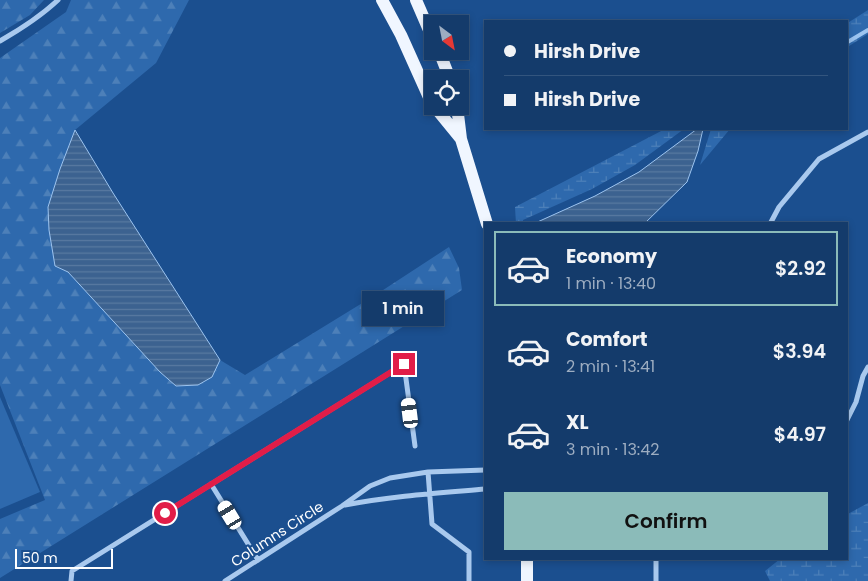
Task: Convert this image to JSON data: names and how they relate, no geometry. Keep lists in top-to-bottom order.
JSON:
{
  "streets": {
    "street": ["Columns Circle"]
  },
  "scale_bar": "50 m",
  "north": "bottom right",
  "page": {
    "banner": ["Hirsh Drive", "Hirsh Drive"],
    "list": [
      {
        "name": "Economy",
        "note": "1 min · 13:40",
        "value": "$2.92"
      },
      {
        "name": "Comfort",
        "note": "2 min · 13:41",
        "value": "$3.94"
      },
      {
        "name": "XL",
        "note": "3 min · 13:42",
        "value": "$4.97"
      }
    ],
    "bubble": "1 min",
    "buttons": "Confirm",
    "scale": "50 m"
  }
}
